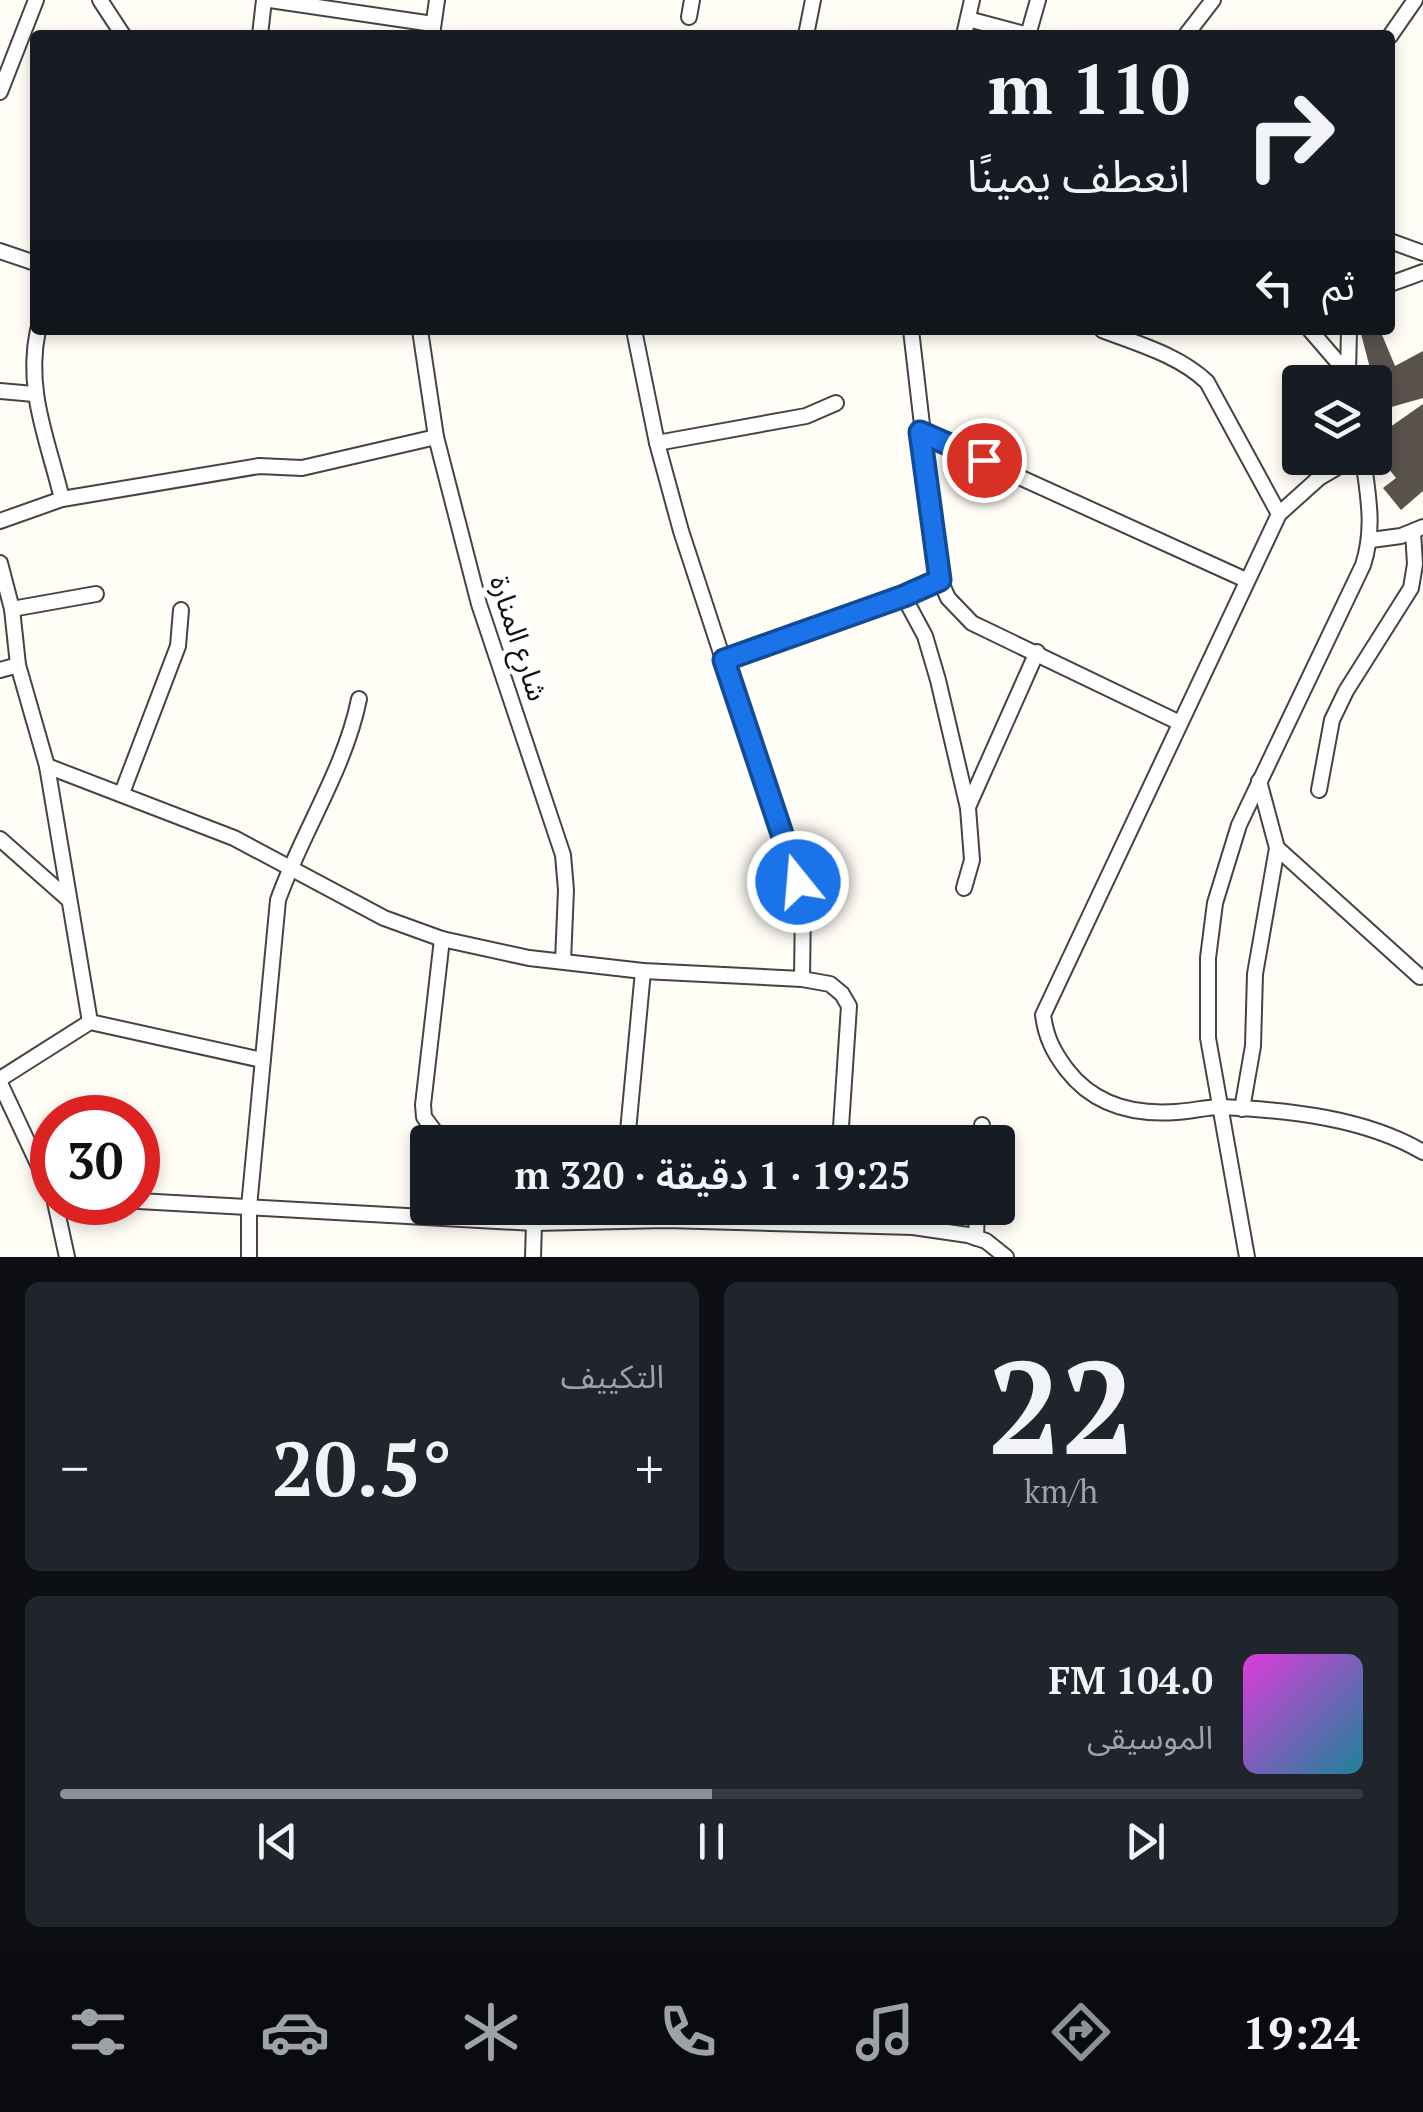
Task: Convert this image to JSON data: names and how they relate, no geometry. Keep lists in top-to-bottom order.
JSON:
{
  "streets": {
    "street": ["شارع المنارة"]
  },
  "page": {
    "turn": ["110 m", "انعطف يمينًا"],
    "then": "ثم",
    "limit": "30",
    "trip": "19:25 · 1 دقيقة · 320 m",
    "tile": [
      ["22", "km/h"],
      "التكييف"
    ],
    "heat": ["−", "20.5°", "+"],
    "song": ["104.0 FM", "الموسيقى"],
    "tabs": "19:24"
  }
}
